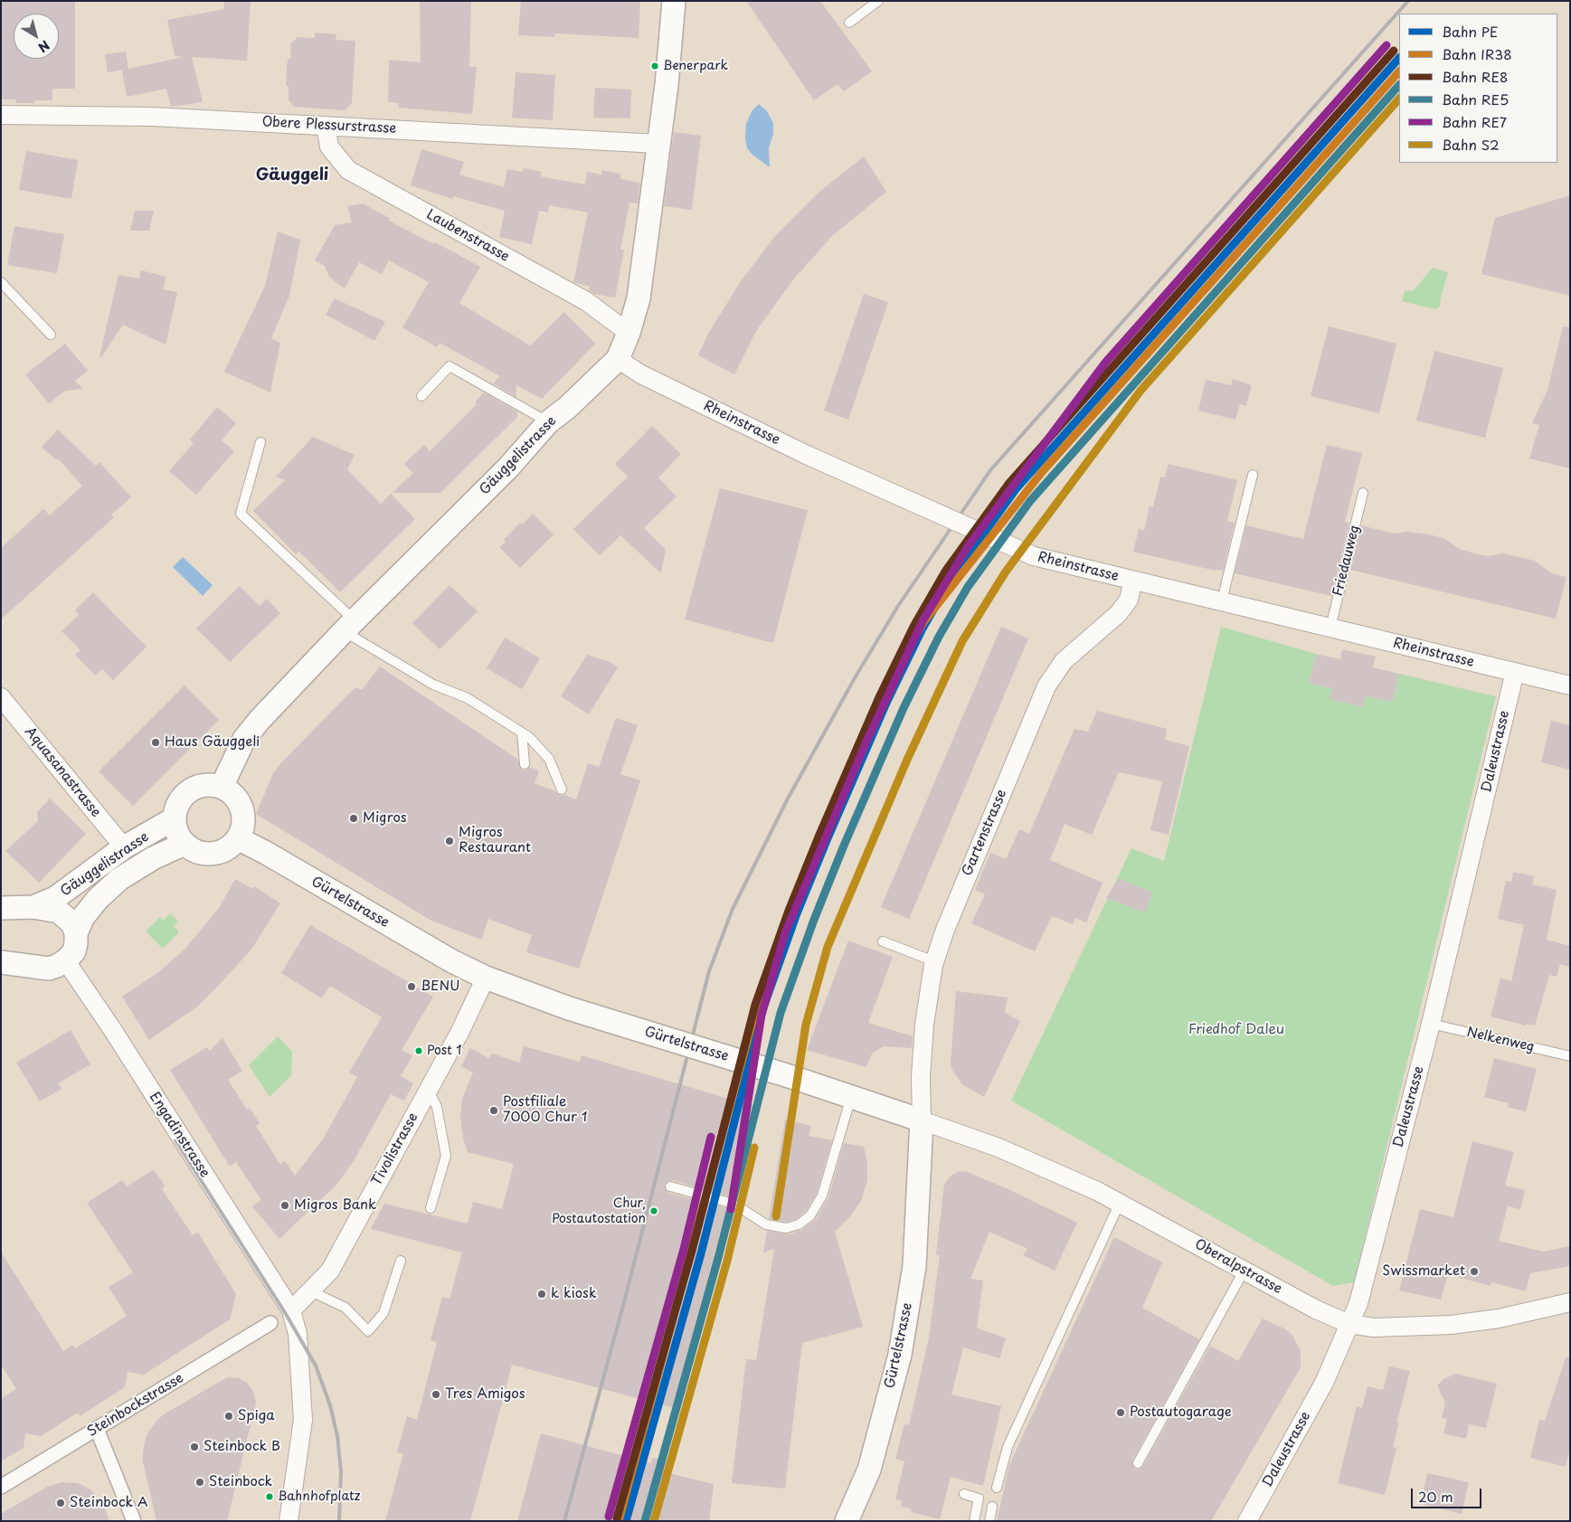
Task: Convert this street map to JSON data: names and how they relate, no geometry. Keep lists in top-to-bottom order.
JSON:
{
  "streets": {
    "street": [
      "Obere Plessurstrasse",
      "Laubenstrasse",
      "Rheinstrasse",
      "Gäuggelistrasse",
      "Daleustrasse",
      "Aquasanastrasse",
      "Gartenstrasse",
      "Gürtelstrasse",
      "Engadinstrasse",
      "Tivolistrasse",
      "Oberalpstrasse",
      "Steinbockstrasse"
    ],
    "lane": ["Friedauweg", "Nelkenweg"]
  },
  "crossings": [
    ["Obere Plessurstrasse", "Laubenstrasse"],
    ["Obere Plessurstrasse", "Gäuggelistrasse"],
    ["Laubenstrasse", "Gäuggelistrasse"],
    ["Rheinstrasse", "Gäuggelistrasse"],
    ["Rheinstrasse", "Friedauweg"],
    ["Rheinstrasse", "Daleustrasse"],
    ["Rheinstrasse", "Gartenstrasse"],
    ["Gäuggelistrasse", "Aquasanastrasse"],
    ["Gäuggelistrasse", "Gürtelstrasse"],
    ["Gäuggelistrasse", "Engadinstrasse"],
    ["Daleustrasse", "Nelkenweg"],
    ["Daleustrasse", "Oberalpstrasse"],
    ["Gartenstrasse", "Gürtelstrasse"],
    ["Gartenstrasse", "Oberalpstrasse"],
    ["Gürtelstrasse", "Tivolistrasse"],
    ["Gürtelstrasse", "Oberalpstrasse"],
    ["Engadinstrasse", "Tivolistrasse"]
  ],
  "districts": ["Gäuggeli"],
  "parks": ["Friedhof Daleu"],
  "places": [
    "Benerpark",
    "Haus Gäuggeli",
    "Migros",
    "Migros Restaurant",
    "BENU",
    "Post 1",
    "Postfiliale 7000 Chur 1",
    "Migros Bank",
    "Chur, Postautostation",
    "Swissmarket",
    "k kiosk",
    "Tres Amigos",
    "Postautogarage",
    "Spiga",
    "Steinbock B",
    "Steinbock",
    "Bahnhofplatz",
    "Steinbock A"
  ],
  "lines": [
    "rail line RE7",
    "rail line RE8",
    "rail line PE",
    "rail line IR38",
    "rail line RE5",
    "rail line S2"
  ],
  "legend": [
    "Bahn PE",
    "Bahn IR38",
    "Bahn RE8",
    "Bahn RE5",
    "Bahn RE7",
    "Bahn S2"
  ],
  "scale_bar": "20 m",
  "north": "bottom right"
}
